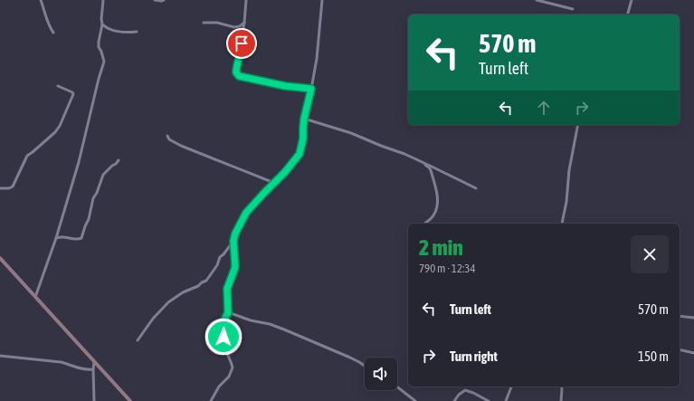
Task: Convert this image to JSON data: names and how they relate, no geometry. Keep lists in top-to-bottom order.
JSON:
{
  "page": {
    "turn": ["570 m", "Turn left"],
    "heading": ["2 min", "790 m · 12:34"],
    "list": [
      {
        "name": "Turn left",
        "value": "570 m"
      },
      {
        "name": "Turn right",
        "value": "150 m"
      }
    ]
  }
}
